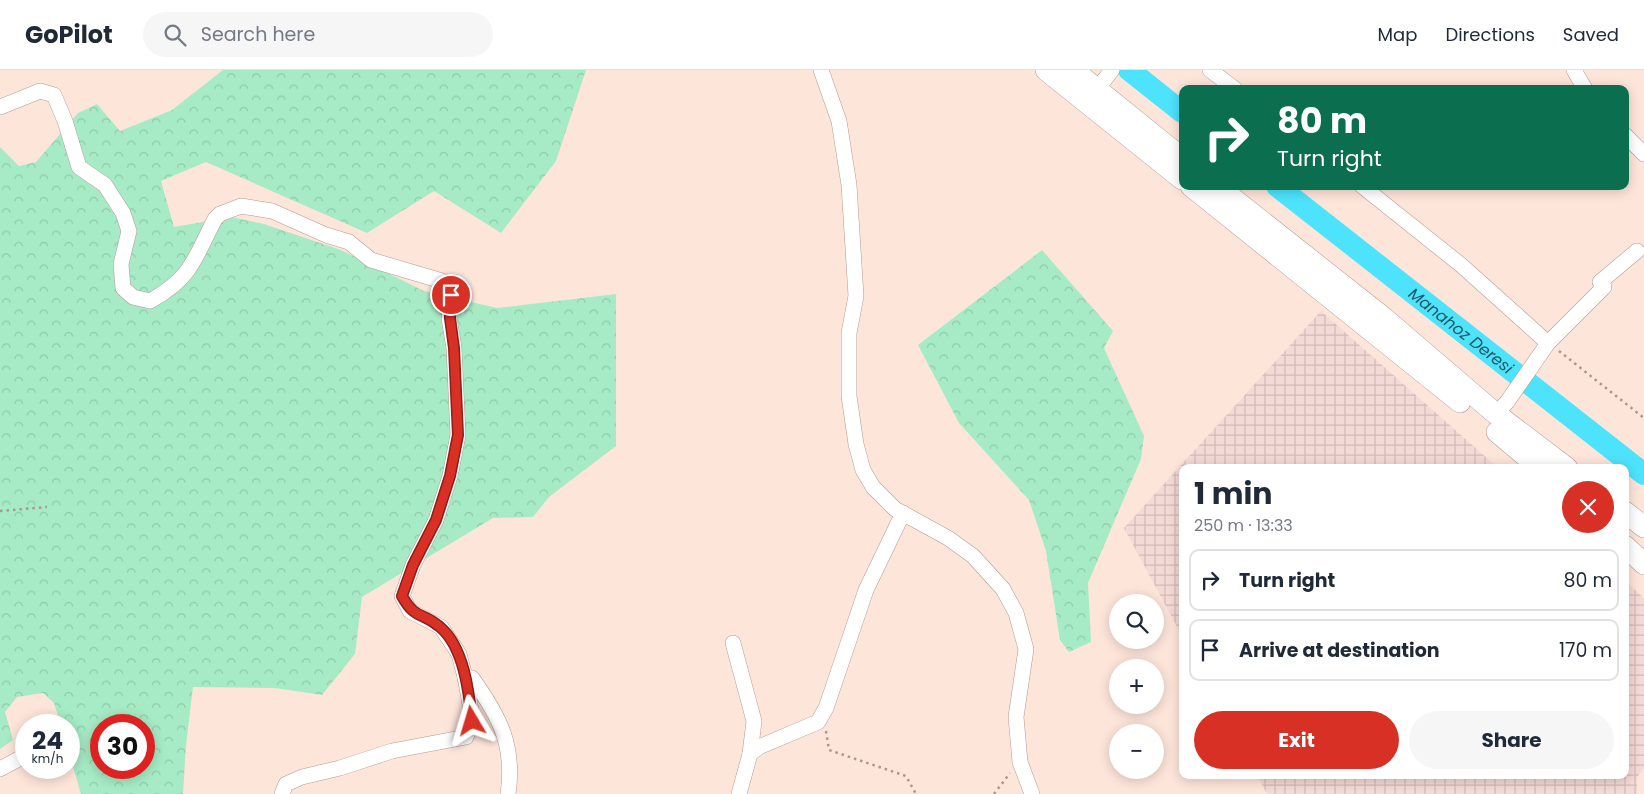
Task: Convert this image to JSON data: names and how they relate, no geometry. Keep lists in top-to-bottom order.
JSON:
{
  "water": ["Manahoz Deresi"],
  "page": {
    "header": "GoPilot",
    "search": "Search here",
    "nav": ["Map", "Directions", "Saved"],
    "turn": ["80 m", "Turn right"],
    "heading": ["1 min", "250 m · 13:33"],
    "list": [
      {
        "name": "Turn right",
        "value": "80 m"
      },
      {
        "name": "Arrive at destination",
        "value": "170 m"
      }
    ],
    "map_buttons": ["+", "−"],
    "buttons": ["Exit", "Share"],
    "speed": "24 km/h",
    "limit": "30"
  }
}
